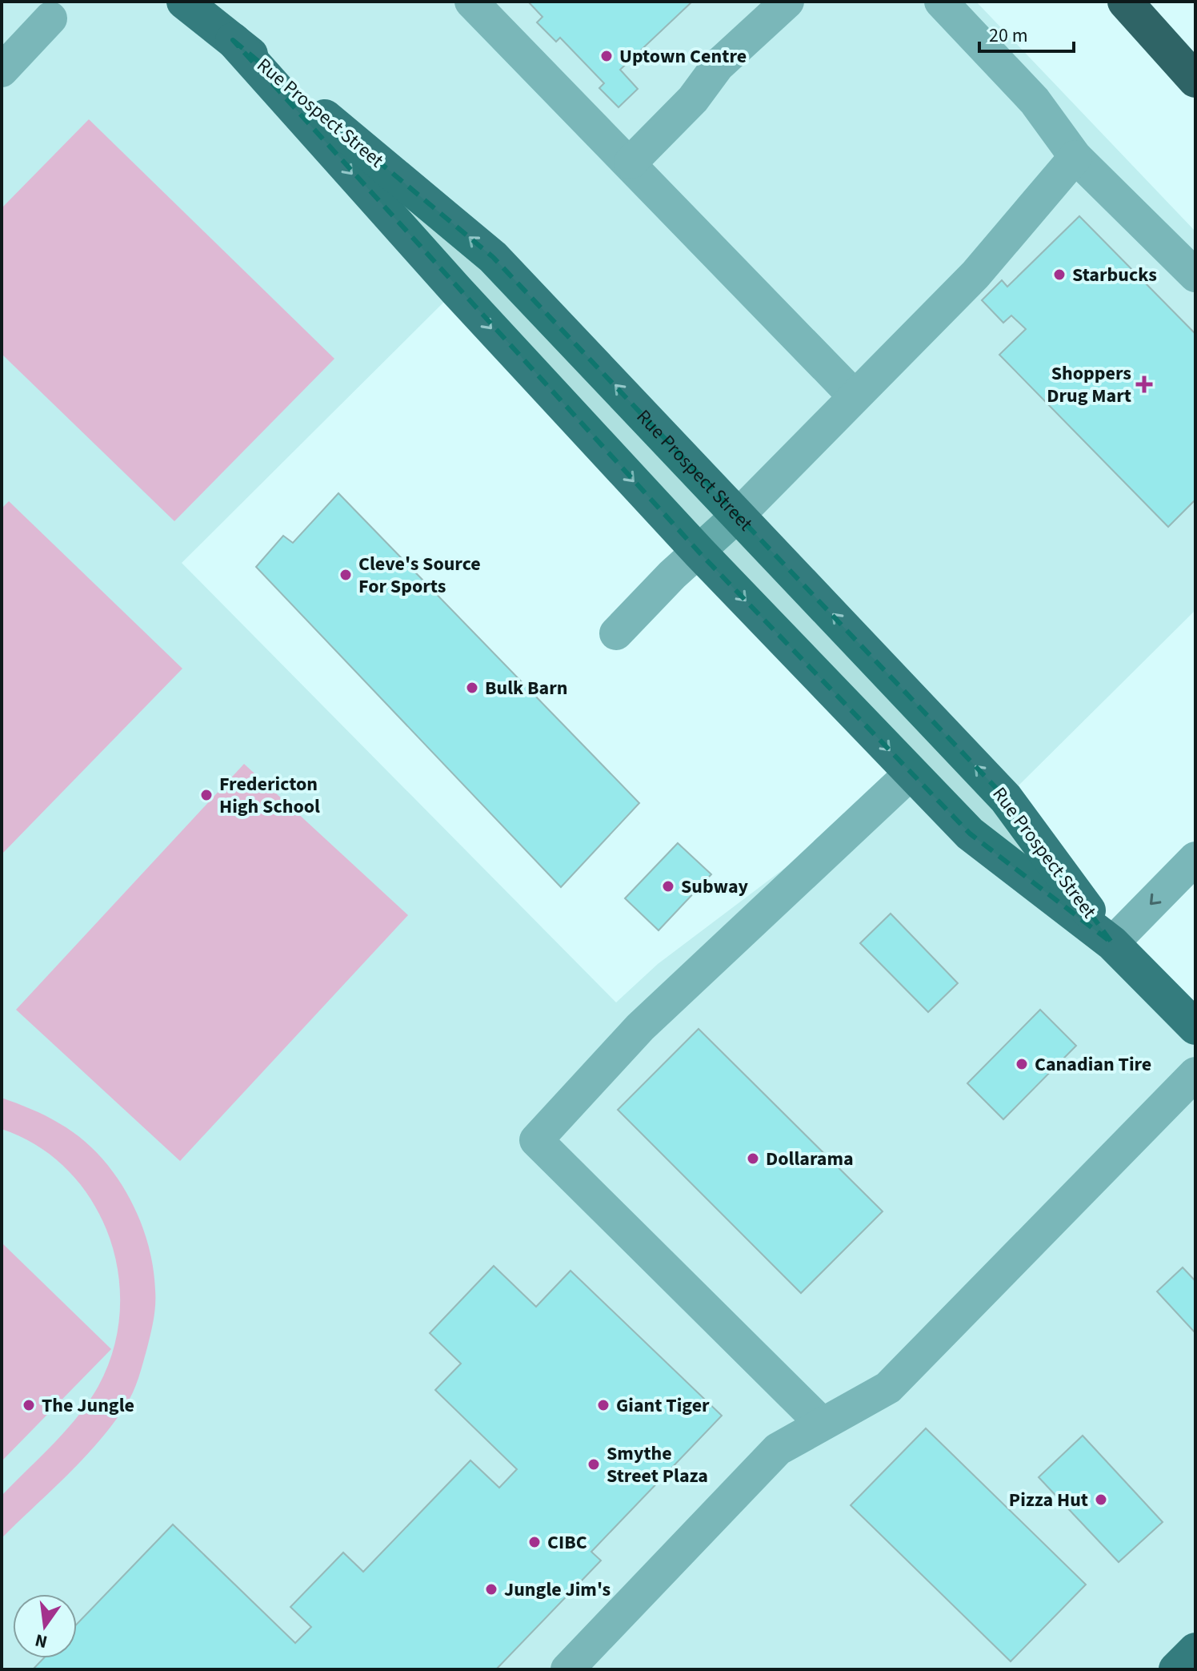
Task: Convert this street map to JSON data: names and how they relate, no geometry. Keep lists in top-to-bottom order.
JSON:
{
  "streets": {
    "main road": ["Rue Prospect Street"]
  },
  "places": {
    "other": [
      "Uptown Centre",
      "Starbucks",
      "Cleve's Source For Sports",
      "Bulk Barn",
      "Fredericton High School",
      "Subway",
      "Canadian Tire",
      "Dollarama",
      "The Jungle",
      "Giant Tiger",
      "Smythe Street Plaza",
      "Pizza Hut",
      "CIBC",
      "Jungle Jim's"
    ],
    "health": ["Shoppers Drug Mart"]
  },
  "scale_bar": "20 m",
  "north": "bottom"
}
